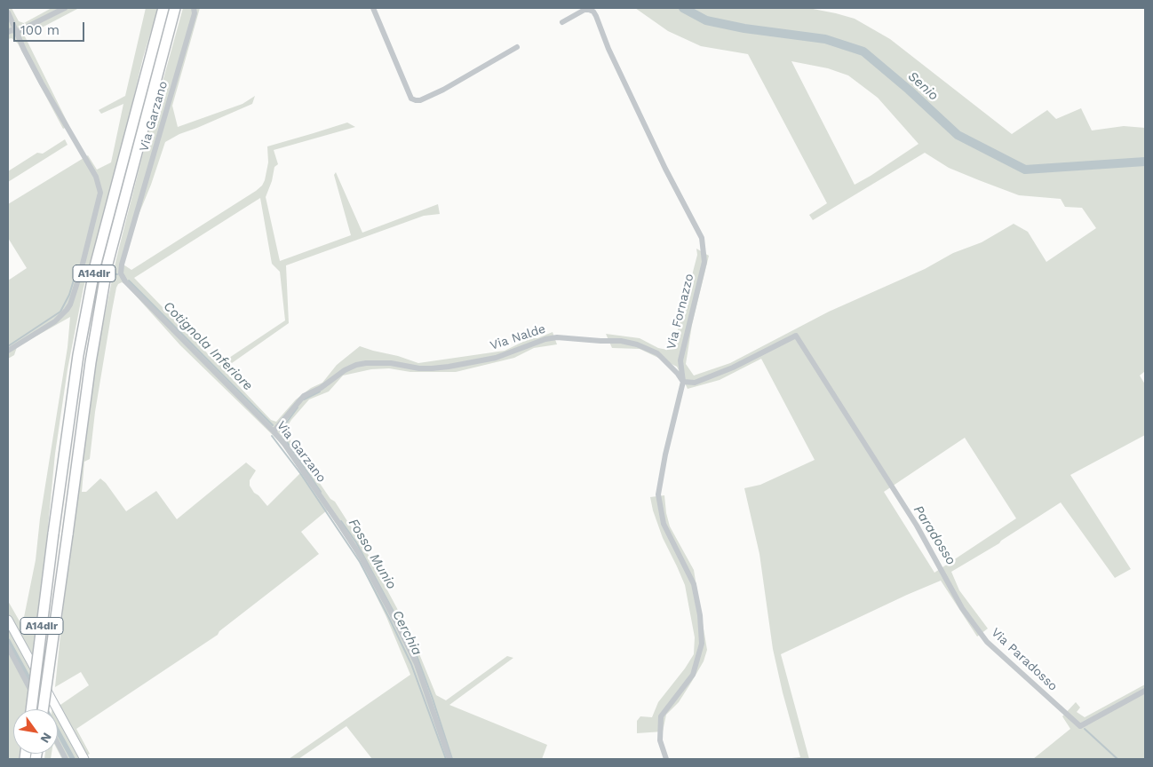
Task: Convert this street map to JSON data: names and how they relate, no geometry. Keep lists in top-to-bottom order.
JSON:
{
  "streets": {
    "highway": ["A14dir"],
    "street": [
      "Via Garzano",
      "Via Fornazzo",
      "Via Nalde",
      "Via Paradosso"
    ]
  },
  "crossings": [
    ["Via Garzano", "Via Nalde"],
    ["Via Fornazzo", "Via Nalde"],
    ["Via Fornazzo", "Via Paradosso"],
    ["Via Nalde", "Via Paradosso"]
  ],
  "water": [
    "Senio",
    "Cotignola Inferiore",
    "Paradosso",
    "Fosso Munio",
    "Cerchia"
  ],
  "scale_bar": "100 m",
  "north": "bottom right"
}
